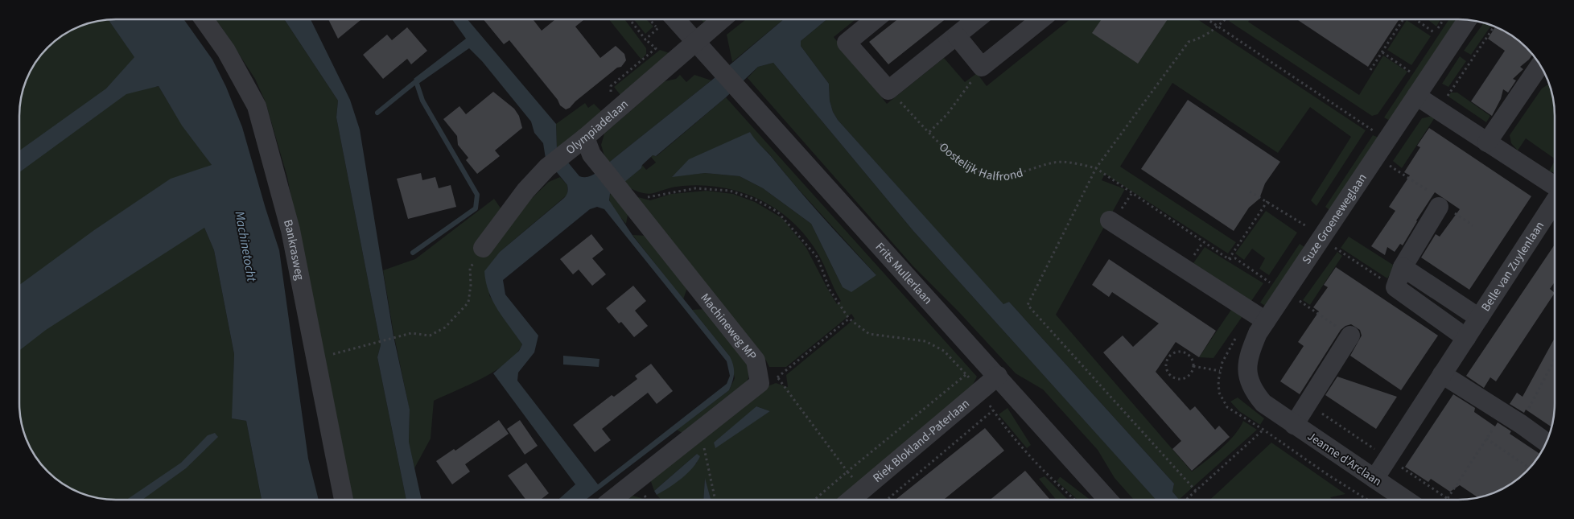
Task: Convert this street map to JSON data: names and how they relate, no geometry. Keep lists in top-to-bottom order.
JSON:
{
  "streets": {
    "street": [
      "Olympiadelaan",
      "Suze Groeneweglaan",
      "Bankrasweg",
      "Belle van Zuylenlaan",
      "Frits Mullerlaan",
      "Machineweg MP",
      "Riek Blokland-Paterlaan",
      "Jeanne d'Arclaan"
    ],
    "path": ["Oostelijk Halfrond"]
  },
  "crossings": [
    ["Olympiadelaan", "Frits Mullerlaan"],
    ["Olympiadelaan", "Machineweg MP"],
    ["Suze Groeneweglaan", "Jeanne d'Arclaan"],
    ["Belle van Zuylenlaan", "Jeanne d'Arclaan"],
    ["Frits Mullerlaan", "Riek Blokland-Paterlaan"]
  ],
  "water": ["Machinetocht"]
}
